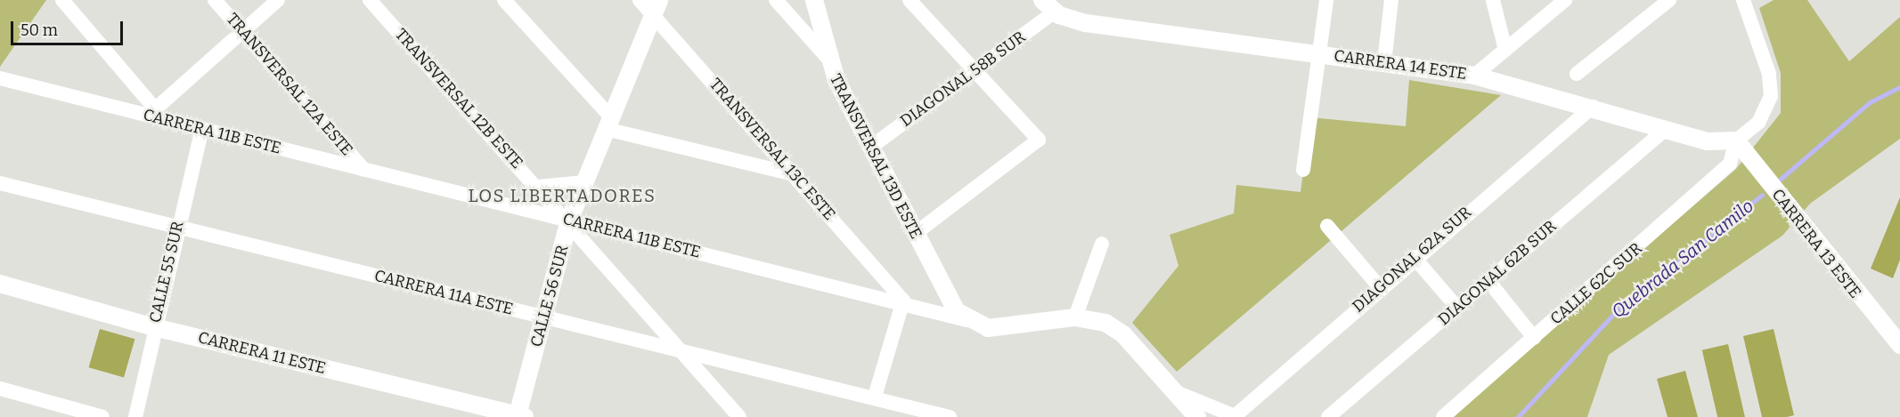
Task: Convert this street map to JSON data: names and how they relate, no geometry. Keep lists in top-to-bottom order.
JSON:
{
  "streets": {
    "street": [
      "CARRERA 14 ESTE",
      "DIAGONAL 58B SUR",
      "TRANSVERSAL 12A ESTE",
      "TRANSVERSAL 12B ESTE",
      "CARRERA 11B ESTE",
      "TRANSVERSAL 13C ESTE",
      "TRANSVERSAL 13D ESTE",
      "CARRERA 13 ESTE",
      "DIAGONAL 62A SUR",
      "CALLE 55 SUR",
      "DIAGONAL 62B SUR",
      "CALLE 62C SUR",
      "CARRERA 11A ESTE",
      "CALLE 56 SUR",
      "CARRERA 11 ESTE"
    ]
  },
  "crossings": [
    ["CARRERA 14 ESTE", "DIAGONAL 58B SUR"],
    ["CARRERA 14 ESTE", "CARRERA 13 ESTE"],
    ["CARRERA 14 ESTE", "DIAGONAL 62A SUR"],
    ["CARRERA 14 ESTE", "DIAGONAL 62B SUR"],
    ["CARRERA 14 ESTE", "CALLE 62C SUR"],
    ["DIAGONAL 58B SUR", "TRANSVERSAL 13D ESTE"],
    ["TRANSVERSAL 12A ESTE", "CARRERA 11B ESTE"],
    ["TRANSVERSAL 12B ESTE", "CARRERA 11B ESTE"],
    ["TRANSVERSAL 12B ESTE", "CARRERA 11A ESTE"],
    ["TRANSVERSAL 12B ESTE", "CALLE 56 SUR"],
    ["CARRERA 11B ESTE", "TRANSVERSAL 13C ESTE"],
    ["CARRERA 11B ESTE", "TRANSVERSAL 13D ESTE"],
    ["CARRERA 11B ESTE", "CALLE 55 SUR"],
    ["CARRERA 11B ESTE", "CALLE 56 SUR"],
    ["TRANSVERSAL 13C ESTE", "CALLE 56 SUR"],
    ["CARRERA 13 ESTE", "CALLE 62C SUR"],
    ["CALLE 55 SUR", "CARRERA 11A ESTE"],
    ["CALLE 55 SUR", "CARRERA 11 ESTE"],
    ["CARRERA 11A ESTE", "CALLE 56 SUR"],
    ["CALLE 56 SUR", "CARRERA 11 ESTE"]
  ],
  "districts": ["LOS LIBERTADORES"],
  "water": ["Quebrada San Camilo"],
  "scale_bar": "50 m"
}
